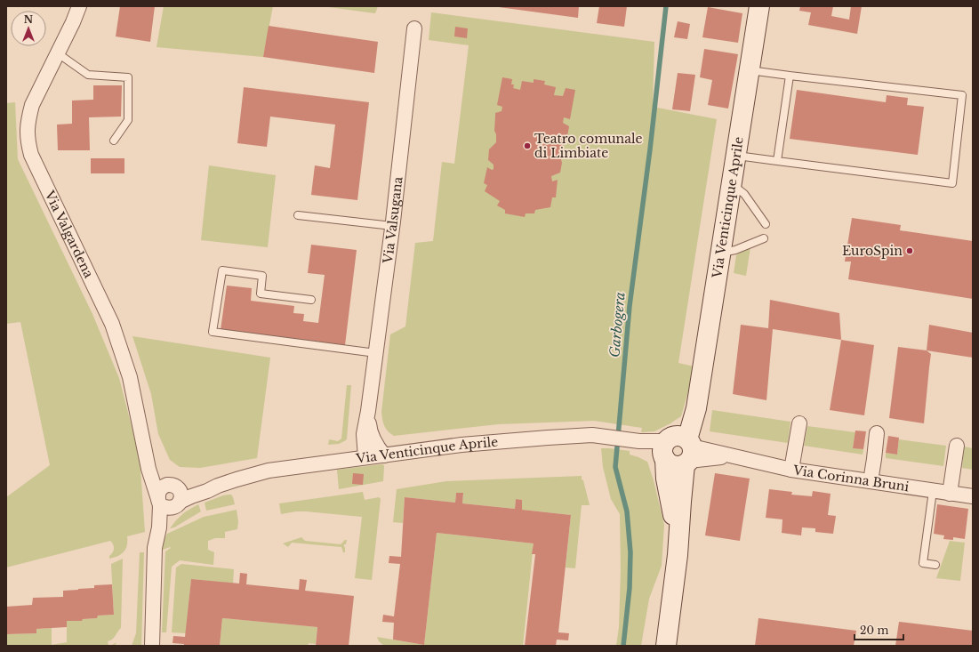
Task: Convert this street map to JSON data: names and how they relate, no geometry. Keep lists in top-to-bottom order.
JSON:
{
  "streets": {
    "street": [
      "Via Venticinque Aprile",
      "Via Valsugana",
      "Via Valgardena",
      "Via Corinna Bruni"
    ]
  },
  "crossings": [
    ["Via Venticinque Aprile", "Via Valsugana"],
    ["Via Venticinque Aprile", "Via Valgardena"],
    ["Via Venticinque Aprile", "Via Corinna Bruni"]
  ],
  "water": ["Garbogera"],
  "places": ["Teatro comunale di Limbiate", "EuroSpin"],
  "scale_bar": "20 m",
  "north": "top"
}
